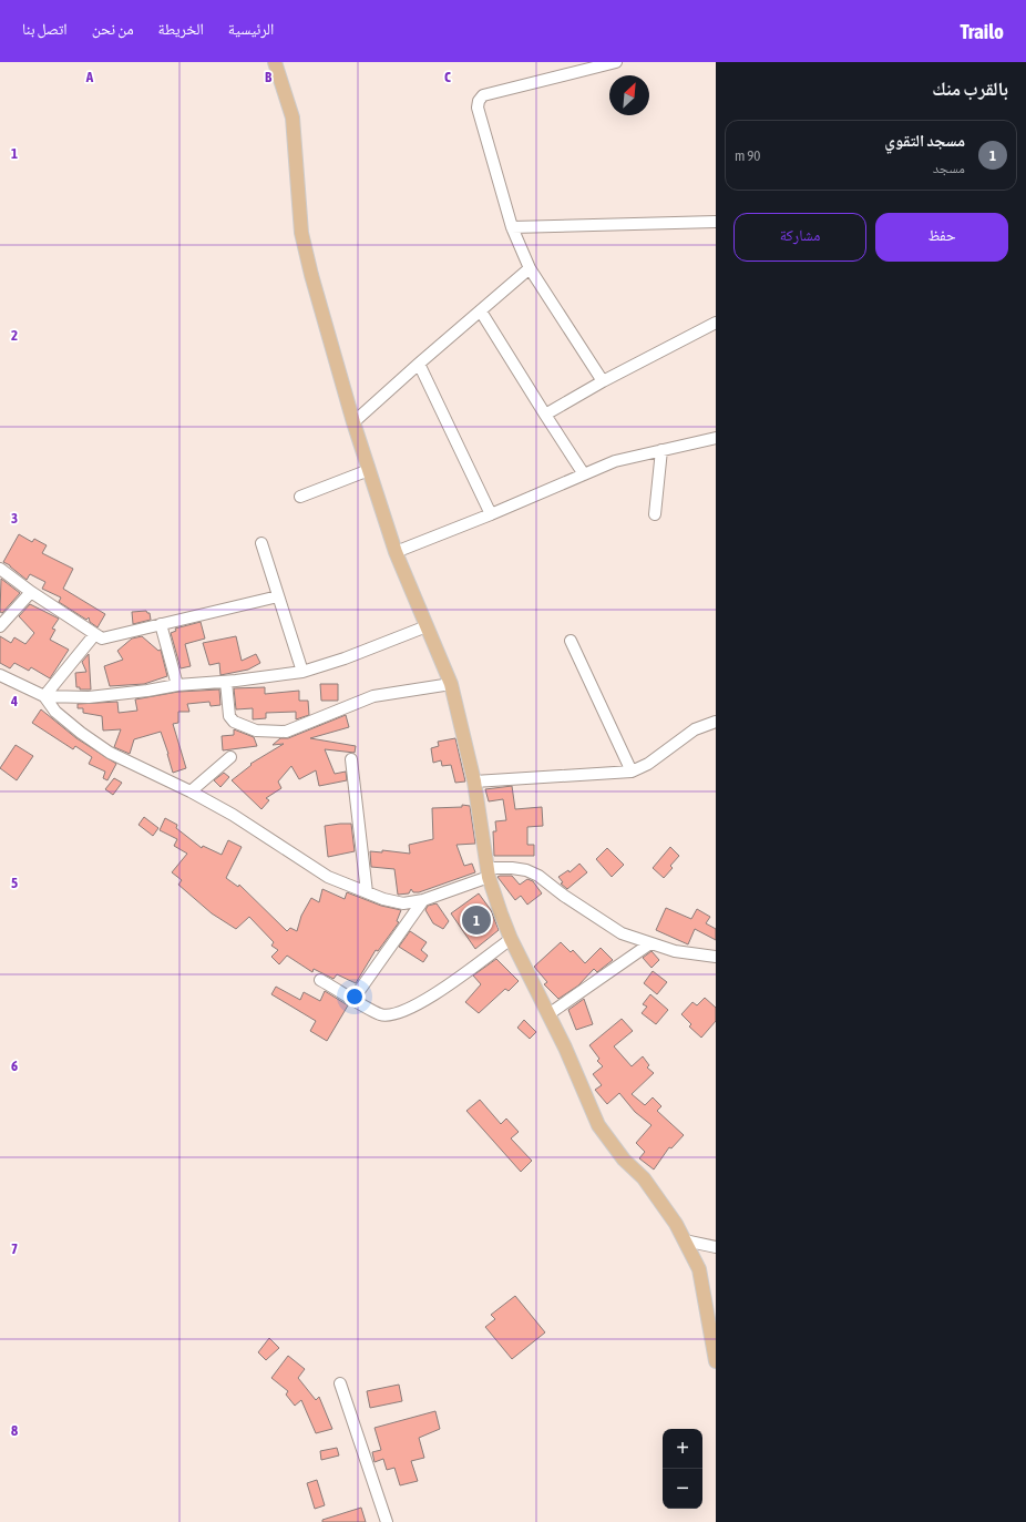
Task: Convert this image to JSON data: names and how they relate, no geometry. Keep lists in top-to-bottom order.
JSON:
{
  "north": "top right",
  "page": {
    "header": "Trailo",
    "nav": [
      "الرئيسية",
      "الخريطة",
      "من نحن",
      "اتصل بنا"
    ],
    "heading": "بالقرب منك",
    "list": [
      {
        "mark": "1",
        "name": "مسجد التقوي",
        "note": "مسجد",
        "value": "90 m"
      }
    ],
    "buttons": ["حفظ", "مشاركة"],
    "pins": "1",
    "map_buttons": ["+", "−"]
  },
  "grid": {
    "columns": ["A", "B", "C"],
    "rows": [
      "1",
      "2",
      "3",
      "4",
      "5",
      "6",
      "7",
      "8"
    ]
  }
}
